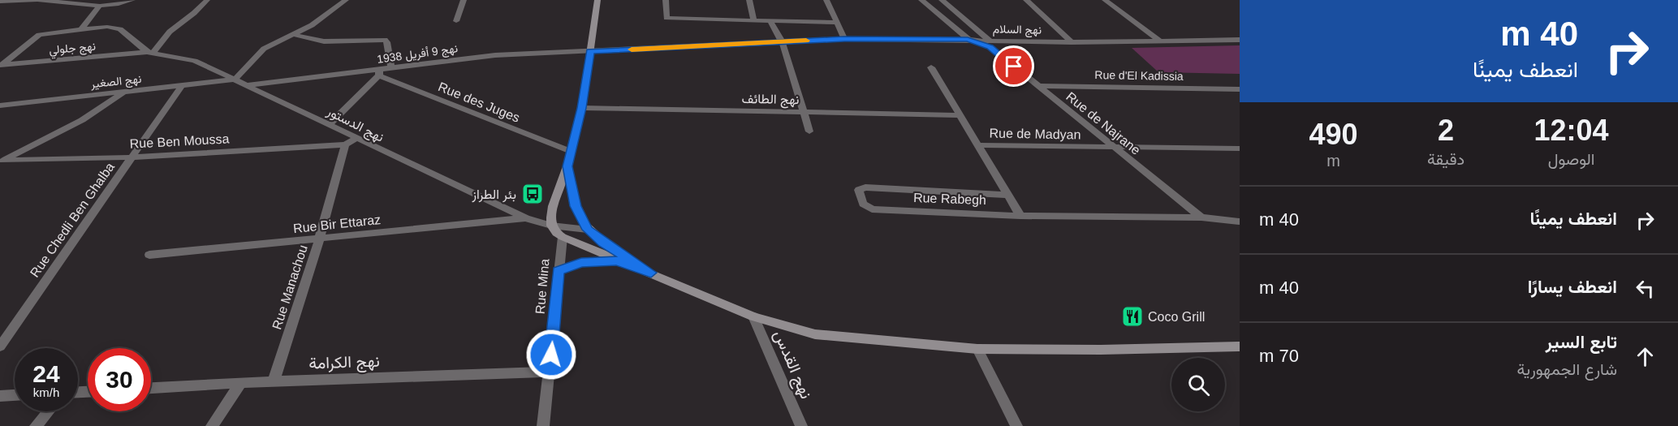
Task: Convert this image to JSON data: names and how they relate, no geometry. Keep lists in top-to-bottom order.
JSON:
{
  "streets": {
    "street": [
      "نهج السلام",
      "نهج جلولي",
      "نهج 9 أفريل 1938",
      "Rue d'El Kadissia",
      "نهج الصغير",
      "نهج الطائف",
      "Rue des Juges",
      "Rue de Najrane",
      "نهج الدستور",
      "Rue de Madyan",
      "Rue Ben Moussa",
      "Rue Rabegh",
      "Rue Chedli Ben Ghalba",
      "Rue Bir Ettaraz",
      "Rue Mina",
      "Rue Manachou",
      "نهج الكرامة",
      "نهج القدس"
    ]
  },
  "crossings": [
    ["نهج السلام", "نهج 9 أفريل 1938"],
    ["نهج السلام", "Rue de Najrane"],
    ["نهج جلولي", "نهج الدستور"],
    ["نهج 9 أفريل 1938", "Rue des Juges"],
    ["نهج 9 أفريل 1938", "نهج الدستور"],
    ["Rue d'El Kadissia", "Rue de Najrane"],
    ["نهج الصغير", "نهج الدستور"],
    ["نهج الصغير", "Rue Chedli Ben Ghalba"],
    ["Rue de Najrane", "Rue de Madyan"],
    ["Rue de Najrane", "Rue Rabegh"],
    ["نهج الدستور", "Rue Ben Moussa"],
    ["نهج الدستور", "Rue Bir Ettaraz"],
    ["Rue Ben Moussa", "Rue Chedli Ben Ghalba"],
    ["Rue Ben Moussa", "Rue Manachou"],
    ["Rue Bir Ettaraz", "Rue Manachou"],
    ["Rue Mina", "نهج الكرامة"],
    ["Rue Manachou", "نهج الكرامة"]
  ],
  "places": {
    "bus stop": ["بئر الطراز"],
    "restaurant": ["Coco Grill"]
  },
  "page": {
    "turn": ["40 m", "انعطف يمينًا"],
    "eta": [
      "12:04",
      "الوصول",
      "2",
      "دقيقة",
      "490",
      "m"
    ],
    "list": [
      {
        "name": "انعطف يمينًا",
        "value": "40 m"
      },
      {
        "name": "انعطف يسارًا",
        "value": "40 m"
      },
      {
        "name": "تابع السير",
        "note": "شارع الجمهورية",
        "value": "70 m"
      }
    ],
    "speed": "24 km/h",
    "limit": "30"
  }
}
